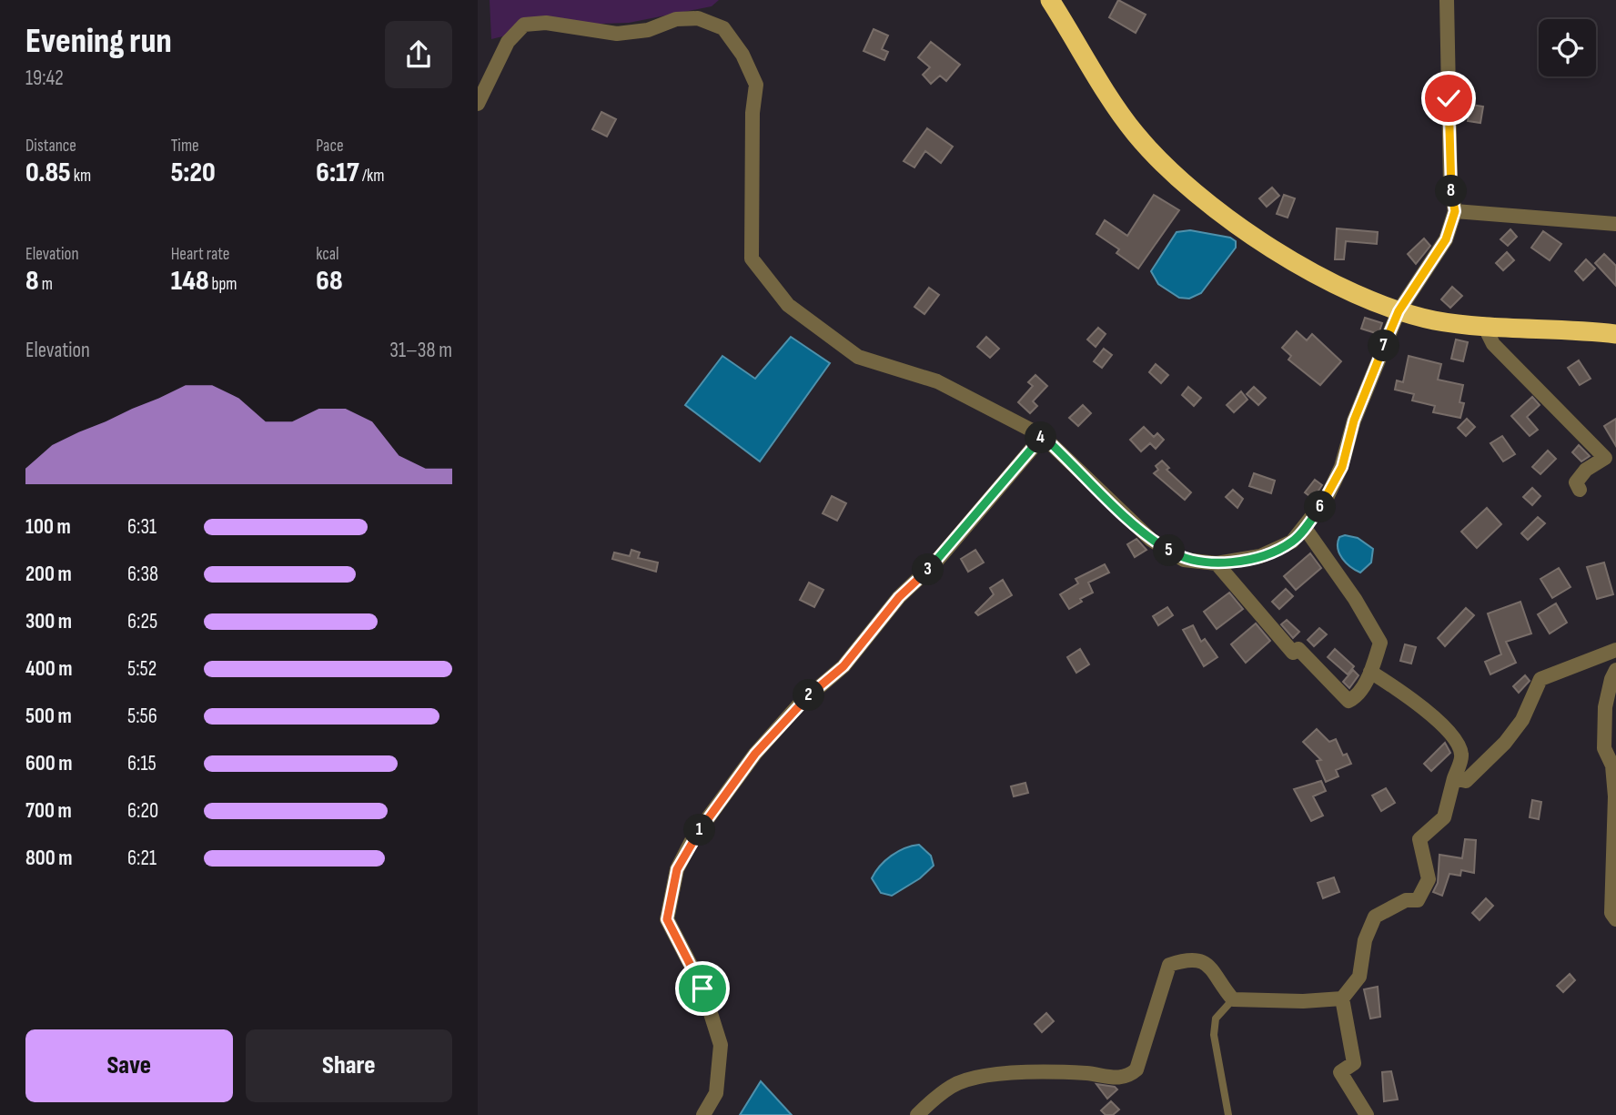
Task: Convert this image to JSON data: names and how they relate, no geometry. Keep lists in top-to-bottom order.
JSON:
{
  "page": {
    "heading": ["Evening run", "19:42"],
    "stats": [
      ["Distance", "0.85 km"],
      ["Time", "5:20"],
      ["Pace", "6:17 /km"],
      ["Elevation", "8 m"],
      ["Heart rate", "148 bpm"],
      ["kcal", "68"]
    ],
    "pins": [
      "8",
      "7",
      "4",
      "6",
      "5",
      "3",
      "2",
      "1"
    ],
    "chart": ["Elevation", "31–38 m"],
    "list": [
      {
        "name": "100 m",
        "note": "6:31"
      },
      {
        "name": "200 m",
        "note": "6:38"
      },
      {
        "name": "300 m",
        "note": "6:25"
      },
      {
        "name": "400 m",
        "note": "5:52"
      },
      {
        "name": "500 m",
        "note": "5:56"
      },
      {
        "name": "600 m",
        "note": "6:15"
      },
      {
        "name": "700 m",
        "note": "6:20"
      },
      {
        "name": "800 m",
        "note": "6:21"
      }
    ],
    "buttons": ["Save", "Share"]
  }
}
